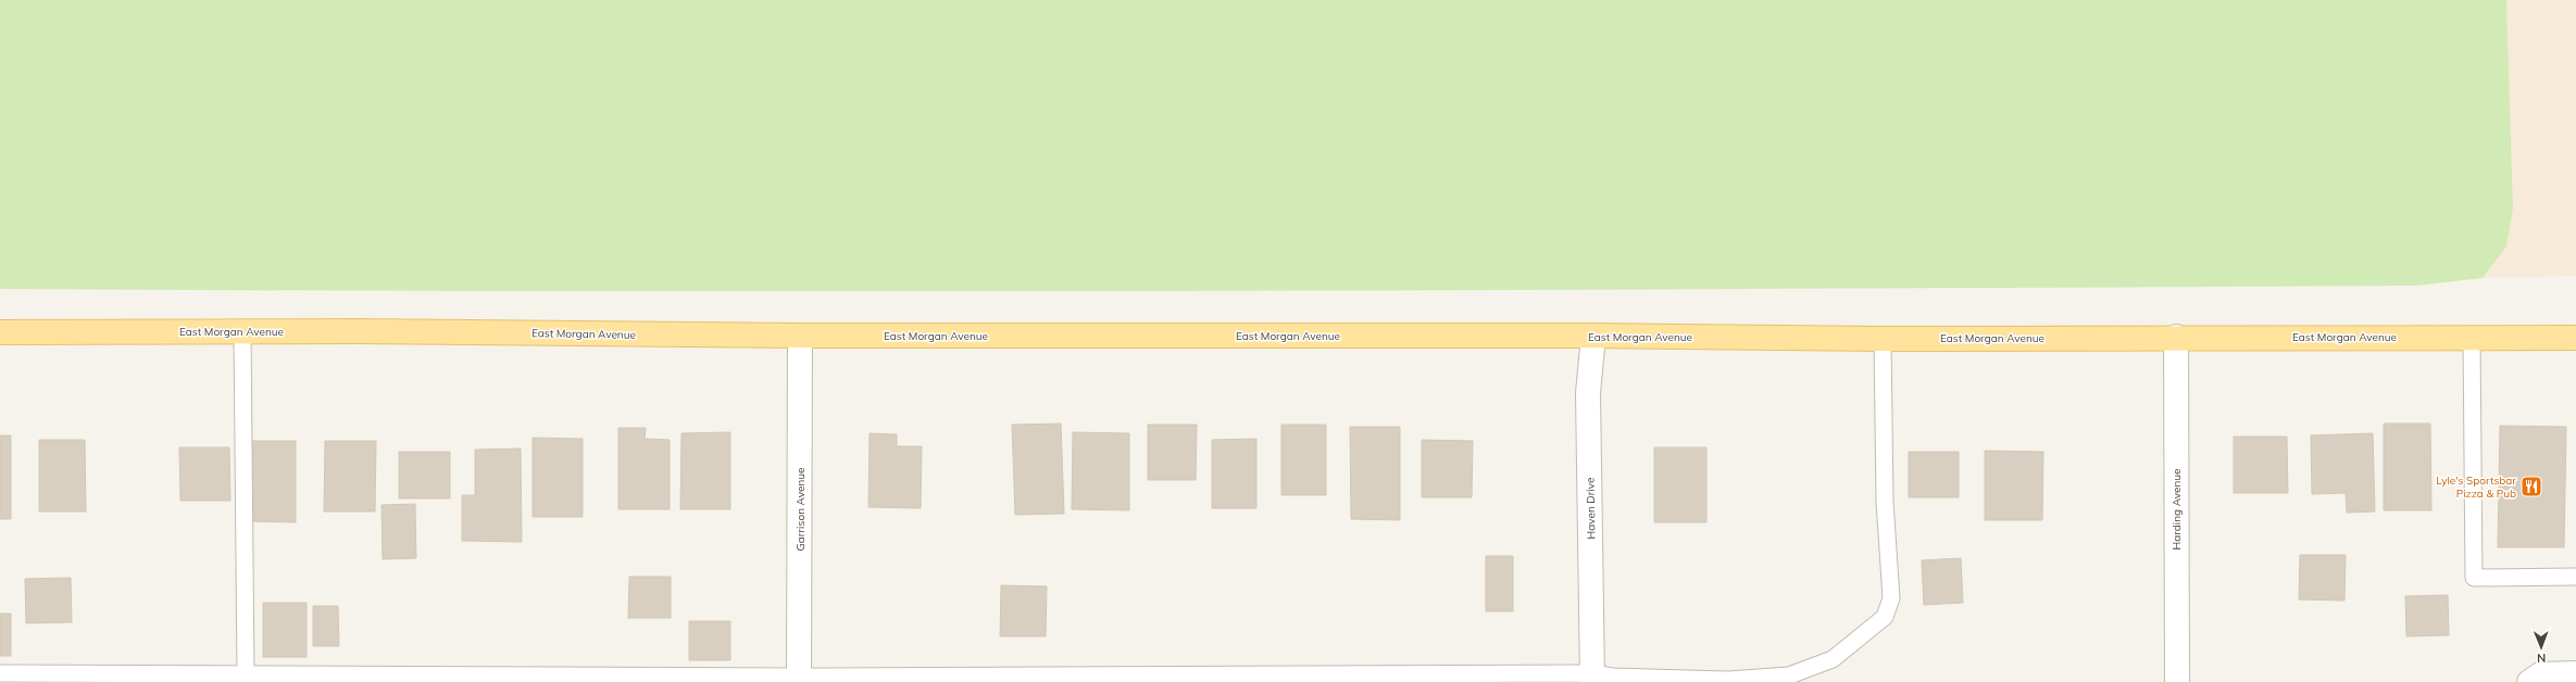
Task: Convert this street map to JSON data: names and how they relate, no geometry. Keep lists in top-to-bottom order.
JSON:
{
  "streets": {
    "main road": ["East Morgan Avenue"],
    "street": ["Haven Drive", "Garrison Avenue", "Harding Avenue"]
  },
  "crossings": [
    ["East Morgan Avenue", "Haven Drive"],
    ["East Morgan Avenue", "Garrison Avenue"],
    ["East Morgan Avenue", "Harding Avenue"]
  ],
  "places": {
    "restaurant": ["Lyle's Sportsbar Pizza & Pub"]
  },
  "north": "bottom"
}
